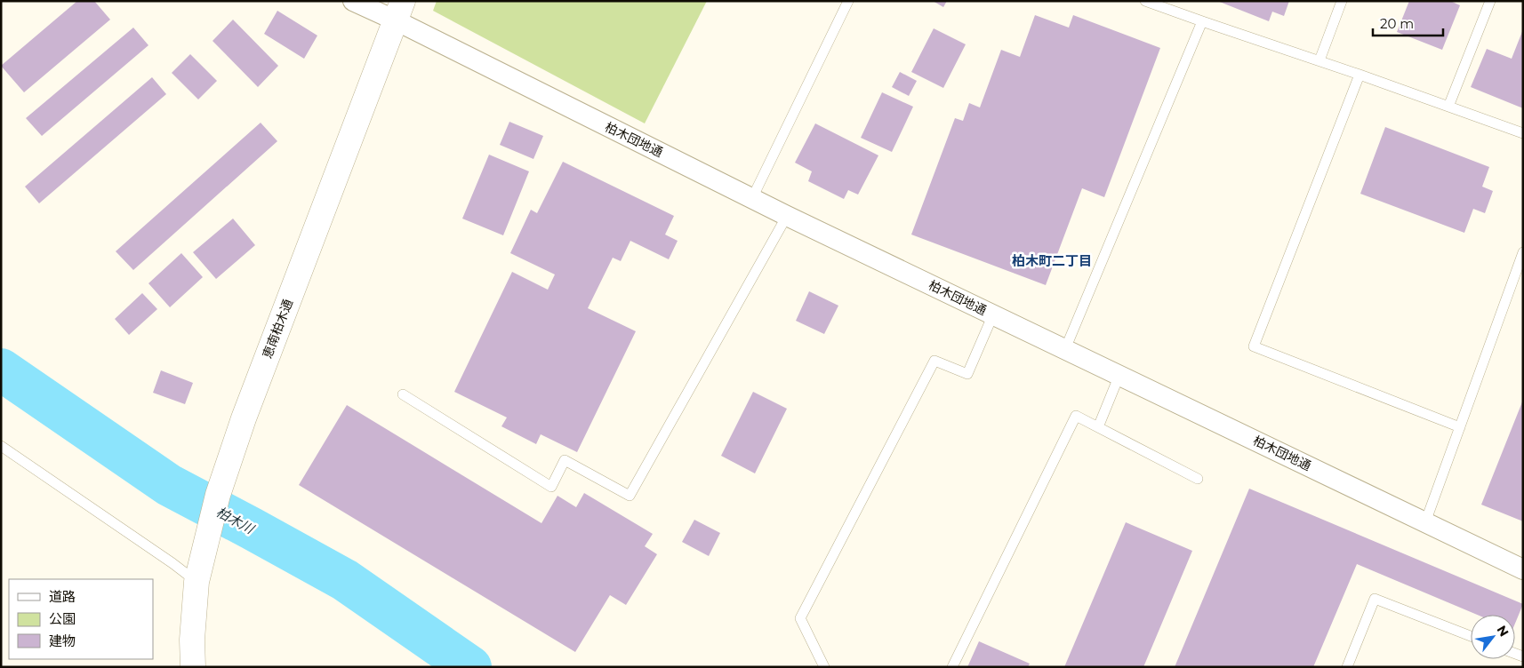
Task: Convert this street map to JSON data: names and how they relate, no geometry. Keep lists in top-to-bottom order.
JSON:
{
  "streets": {
    "street": ["柏木団地通", "恵南柏木通"]
  },
  "crossings": [
    ["柏木団地通", "恵南柏木通"]
  ],
  "districts": ["柏木町二丁目"],
  "water": ["柏木川"],
  "legend": ["道路", "公園", "建物"],
  "scale_bar": "20 m",
  "north": "top right"
}
